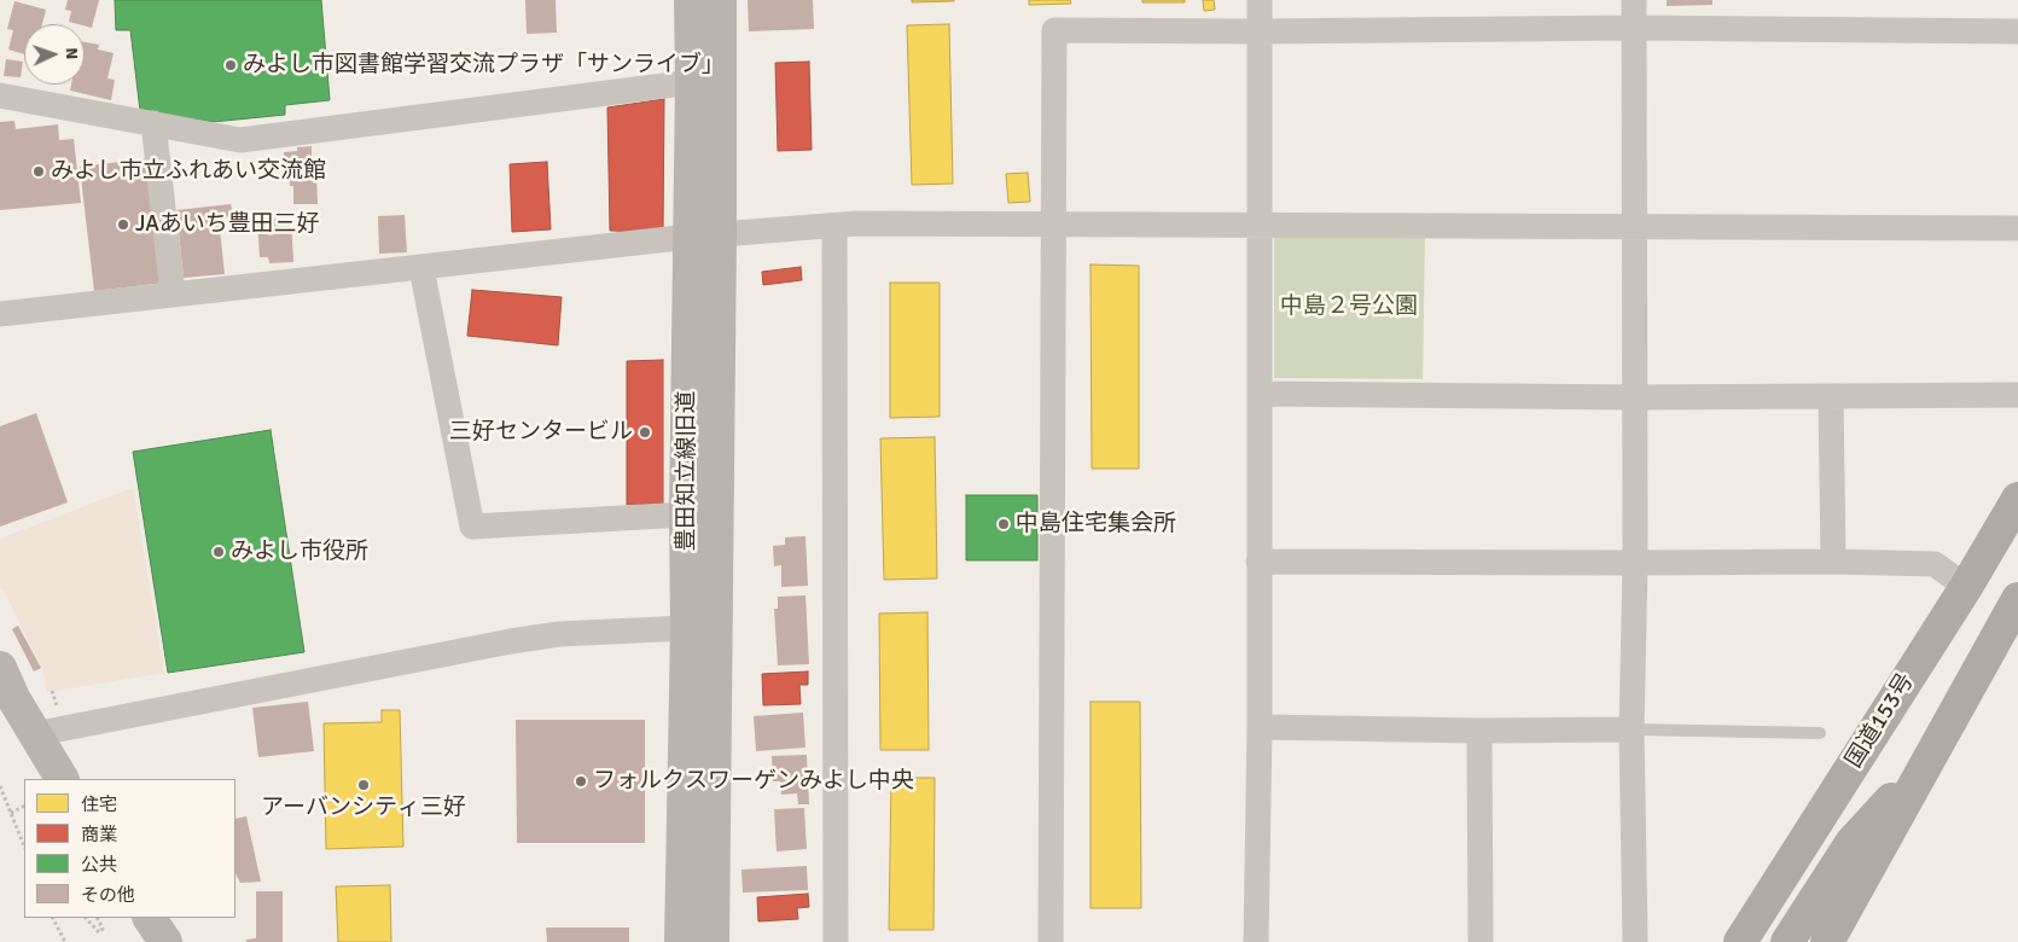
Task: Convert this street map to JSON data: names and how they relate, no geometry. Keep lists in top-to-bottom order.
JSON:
{
  "streets": {
    "highway": ["国道153号"],
    "street": ["豊田知立線旧道"]
  },
  "parks": ["中島２号公園"],
  "places": [
    "みよし市図書館学習交流プラザ「サンライブ」",
    "みよし市立ふれあい交流館",
    "JAあいち豊田三好",
    "三好センタービル",
    "中島住宅集会所",
    "みよし市役所",
    "フォルクスワーゲンみよし中央",
    "アーバンシティ三好"
  ],
  "legend": [
    "住宅",
    "商業",
    "公共",
    "その他"
  ],
  "north": "right"
}
